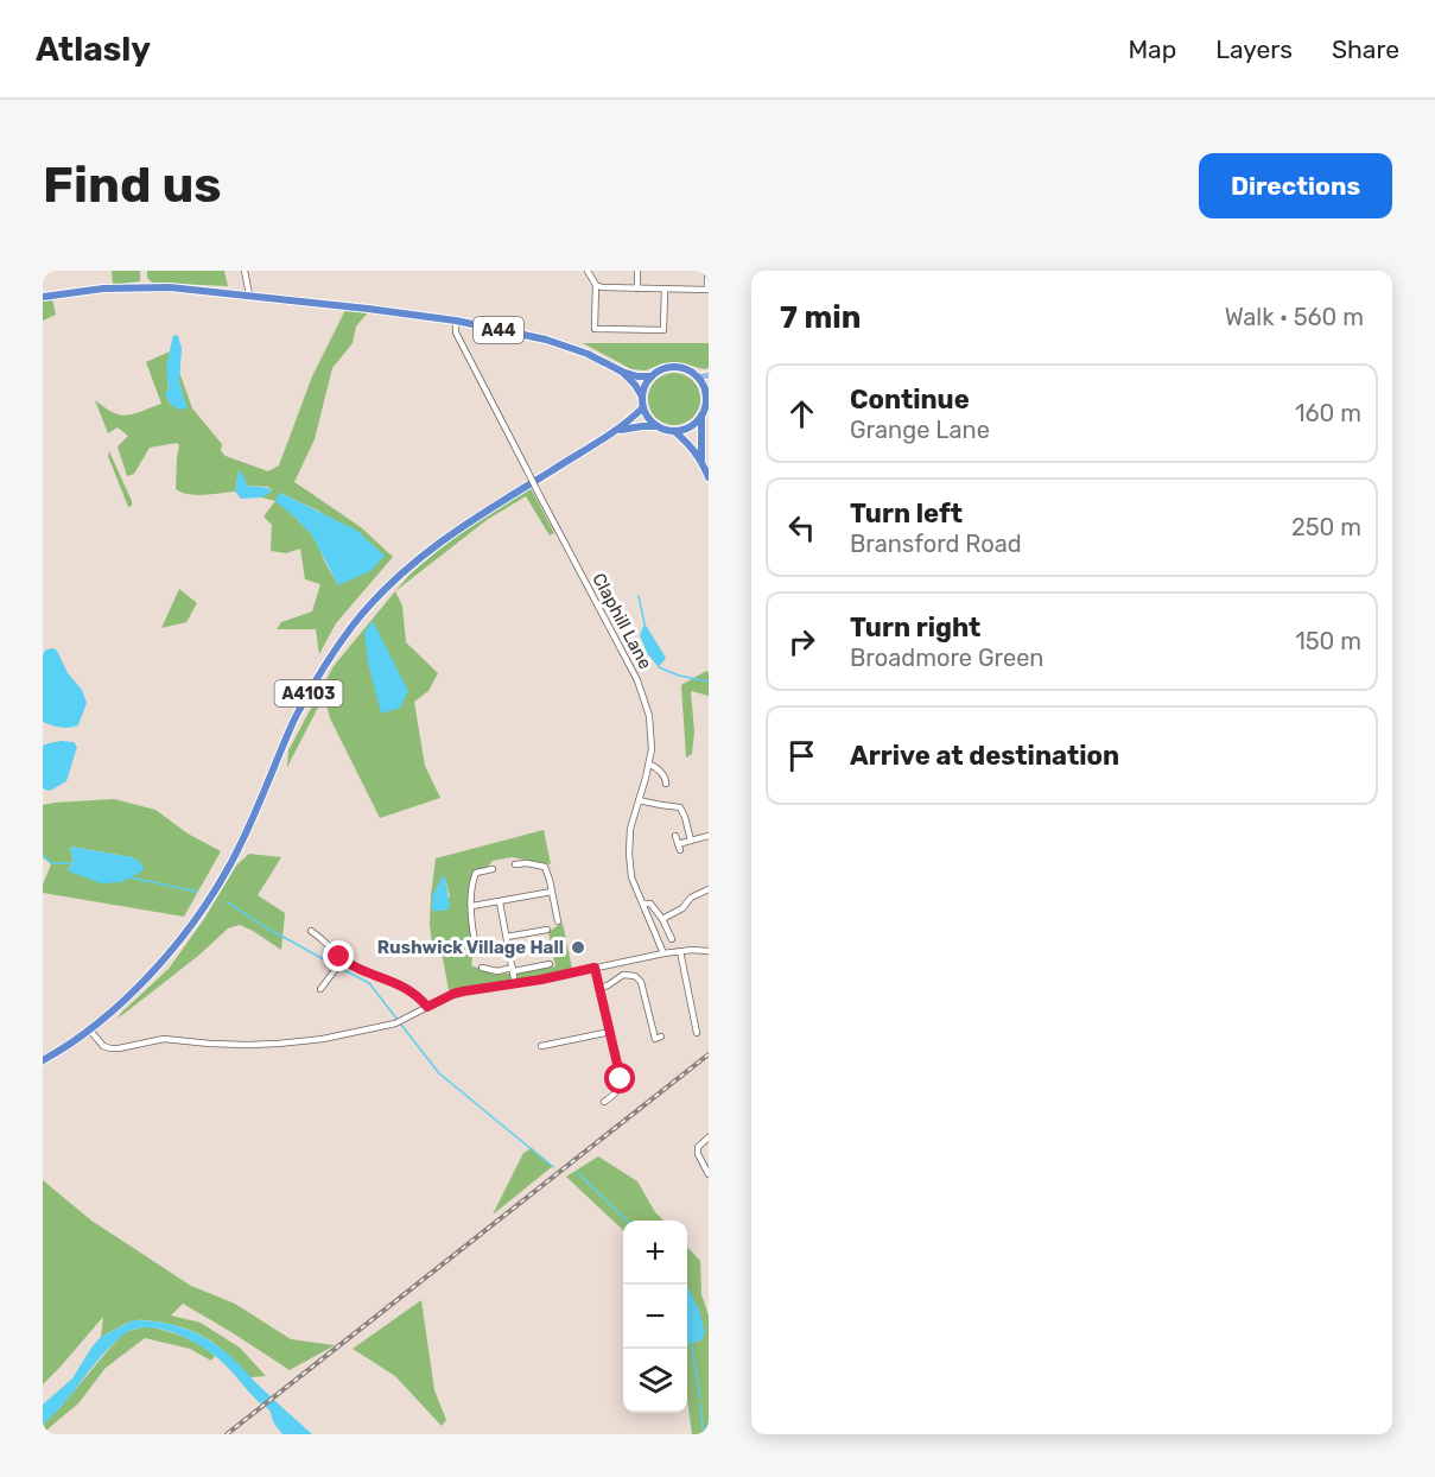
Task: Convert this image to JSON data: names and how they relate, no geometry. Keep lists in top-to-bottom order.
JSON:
{
  "streets": {
    "highway": ["A44", "A4103"],
    "street": ["Claphill Lane"]
  },
  "crossings": [
    ["A44", "Claphill Lane"],
    ["A44", "A4103"]
  ],
  "places": ["Rushwick Village Hall"],
  "page": {
    "header": "Atlasly",
    "nav": ["Map", "Layers", "Share"],
    "buttons": "Directions",
    "title": "Find us",
    "heading": ["7 min", "Walk · 560 m"],
    "list": [
      ["Continue", "Grange Lane", "160 m"],
      ["Turn left", "Bransford Road", "250 m"],
      ["Turn right", "Broadmore Green", "150 m"],
      "Arrive at destination"
    ],
    "map_buttons": ["+", "−"]
  }
}
